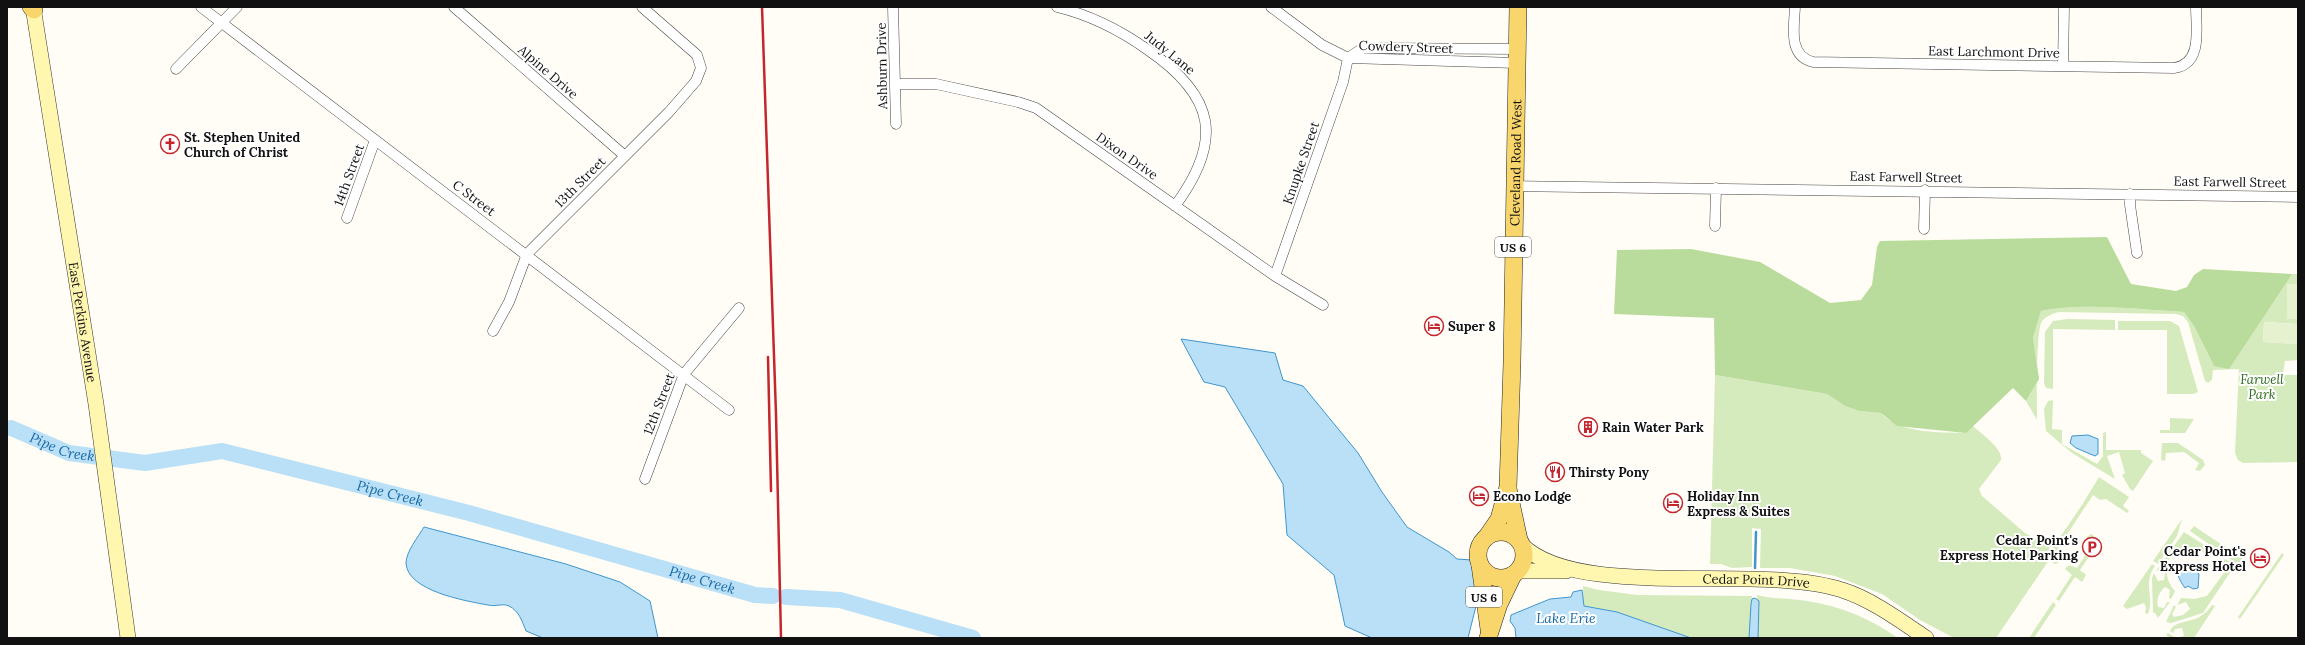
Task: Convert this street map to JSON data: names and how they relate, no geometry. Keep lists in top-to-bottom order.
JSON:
{
  "streets": {
    "main road": [
      "Cleveland Road West",
      "US 6",
      "East Perkins Avenue",
      "Cedar Point Drive"
    ],
    "street": [
      "Cowdery Street",
      "East Larchmont Drive",
      "Judy Lane",
      "Ashburn Drive",
      "Alpine Drive",
      "Dixon Drive",
      "Knupke Street",
      "14th Street",
      "East Farwell Street",
      "13th Street",
      "C Street",
      "12th Street"
    ]
  },
  "crossings": [
    ["Cowdery Street", "Knupke Street"],
    ["Cowdery Street", "Cleveland Road West"],
    ["Judy Lane", "Dixon Drive"],
    ["Ashburn Drive", "Dixon Drive"],
    ["Alpine Drive", "13th Street"],
    ["Dixon Drive", "Knupke Street"],
    ["Cleveland Road West", "East Farwell Street"],
    ["Cleveland Road West", "US 6"],
    ["Cleveland Road West", "Cedar Point Drive"],
    ["14th Street", "C Street"],
    ["13th Street", "C Street"],
    ["C Street", "12th Street"],
    ["US 6", "Cedar Point Drive"]
  ],
  "water": ["Pipe Creek", "Lake Erie"],
  "parks": ["Farwell Park"],
  "places": {
    "church": ["St. Stephen United Church of Christ"],
    "hotel": [
      "Super 8",
      "Econo Lodge",
      "Holiday Inn Express & Suites",
      "Cedar Point's Express Hotel"
    ],
    "building": ["Rain Water Park"],
    "restaurant": ["Thirsty Pony"],
    "parking": ["Cedar Point's Express Hotel Parking"]
  }
}
